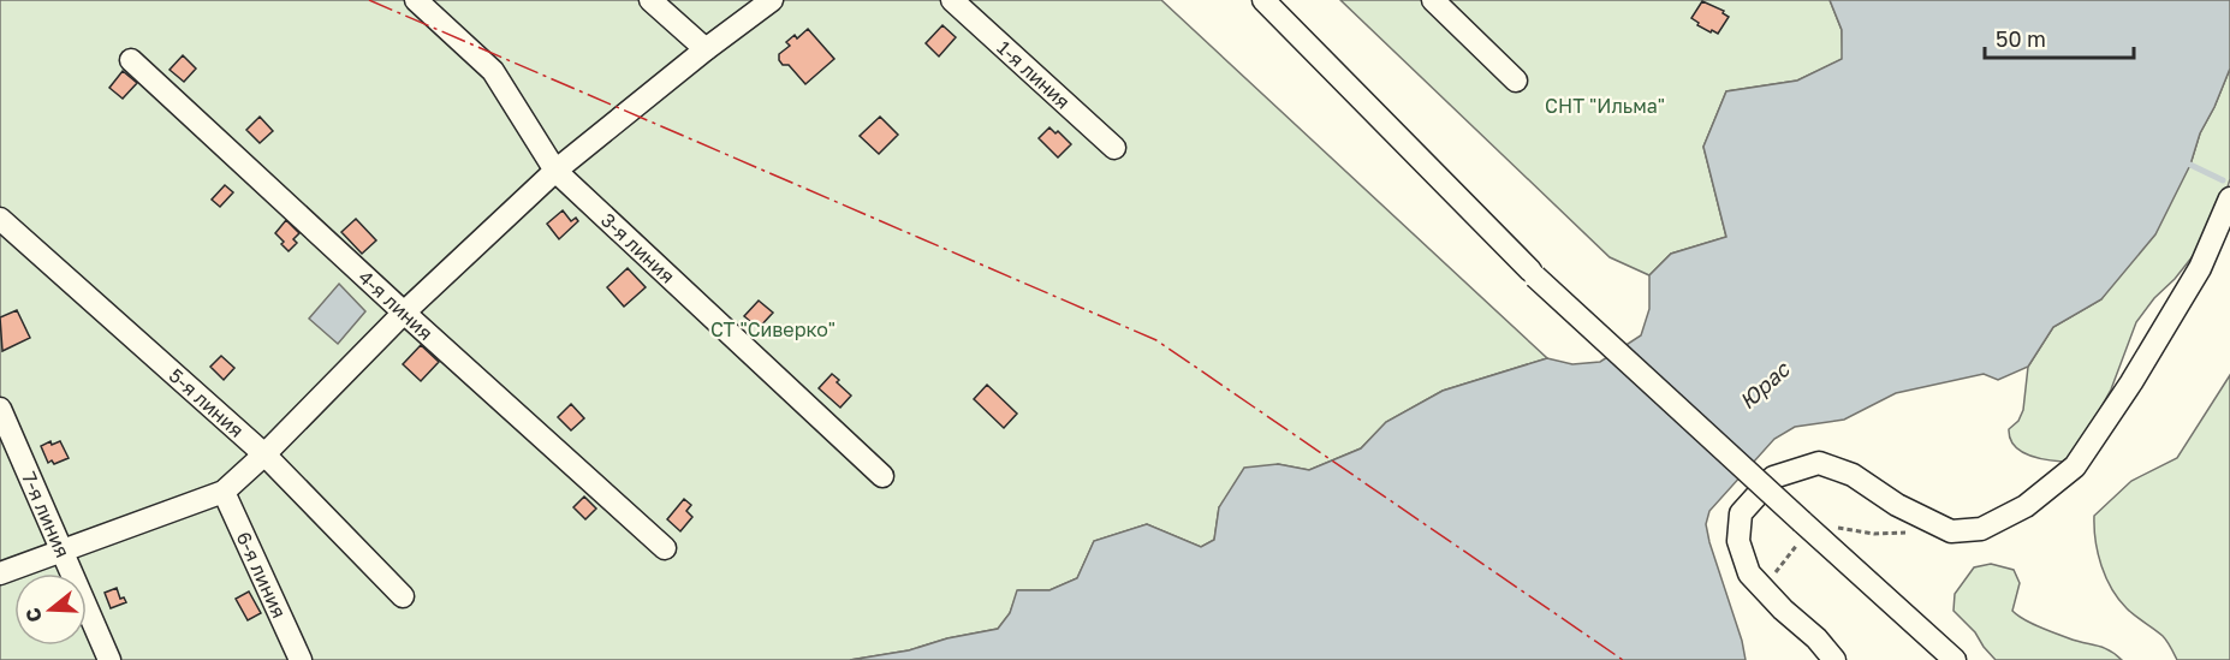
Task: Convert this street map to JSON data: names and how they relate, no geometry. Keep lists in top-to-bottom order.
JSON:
{
  "streets": {
    "street": [
      "1-я линия",
      "3-я линия",
      "4-я линия",
      "5-я линия",
      "7-я линия",
      "6-я линия"
    ]
  },
  "water": ["Юрас"],
  "parks": ["СНТ \"Ильма\"", "СТ \"Сиверко\""],
  "scale_bar": "50 m",
  "north": "left"
}
